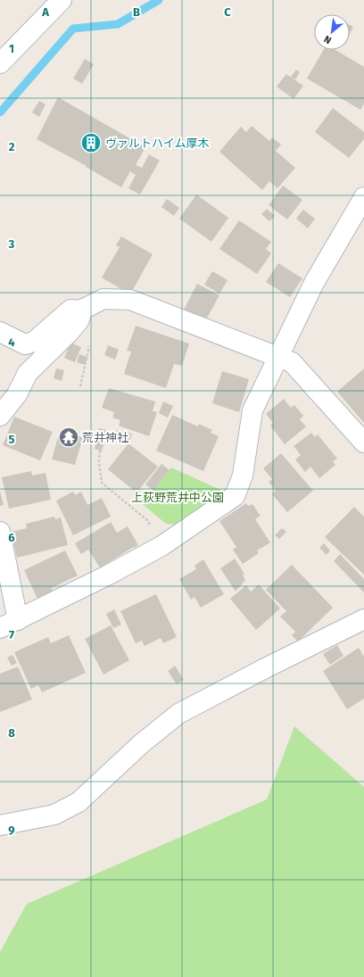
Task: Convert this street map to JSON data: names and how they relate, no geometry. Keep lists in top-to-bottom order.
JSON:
{
  "parks": ["上荻野荒井中公園"],
  "places": {
    "building": ["ヴァルトハイム厚木"],
    "temple": ["荒井神社"]
  },
  "north": "bottom left",
  "grid": {
    "columns": ["A", "B", "C"],
    "rows": [
      "1",
      "2",
      "3",
      "4",
      "5",
      "6",
      "7",
      "8",
      "9"
    ]
  }
}
